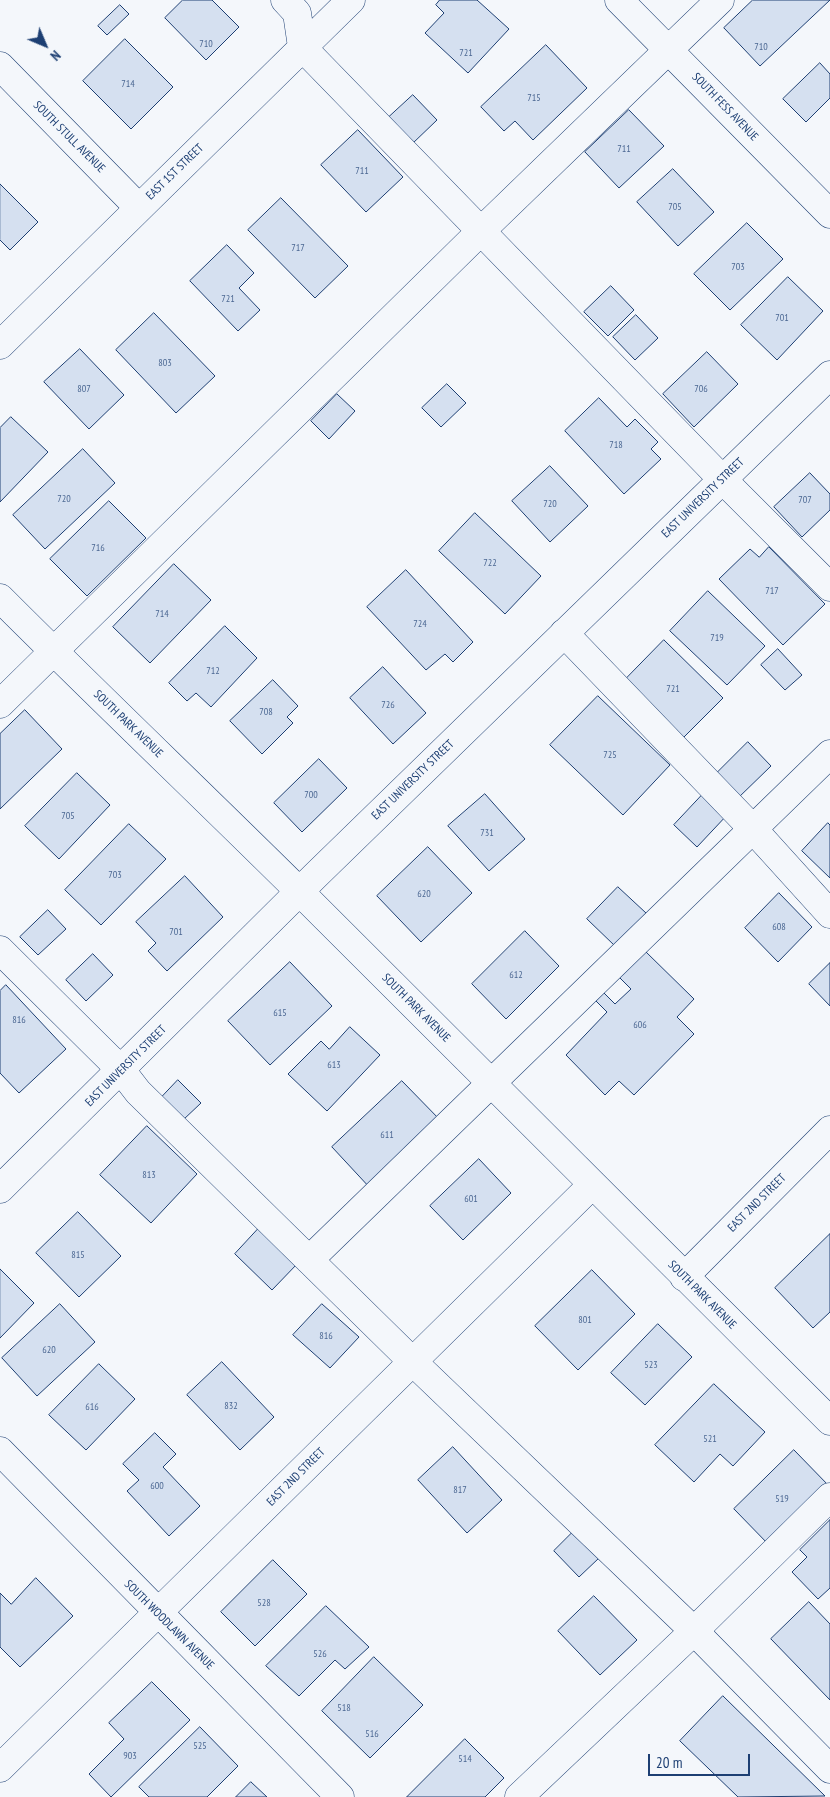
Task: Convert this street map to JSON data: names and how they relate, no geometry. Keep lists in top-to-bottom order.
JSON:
{
  "streets": {
    "street": [
      "SOUTH FESS AVENUE",
      "SOUTH STULL AVENUE",
      "EAST 1ST STREET",
      "EAST UNIVERSITY STREET",
      "SOUTH PARK AVENUE",
      "EAST 2ND STREET",
      "SOUTH WOODLAWN AVENUE"
    ]
  },
  "crossings": [
    ["SOUTH STULL AVENUE", "EAST 1ST STREET"],
    ["EAST UNIVERSITY STREET", "SOUTH PARK AVENUE"],
    ["SOUTH PARK AVENUE", "EAST 2ND STREET"],
    ["EAST 2ND STREET", "SOUTH WOODLAWN AVENUE"]
  ],
  "house_numbers": [
    "710",
    "710",
    "721",
    "714",
    "715",
    "711",
    "711",
    "705",
    "717",
    "703",
    "721",
    "701",
    "803",
    "807",
    "706",
    "718",
    "720",
    "707",
    "720",
    "716",
    "722",
    "717",
    "714",
    "724",
    "719",
    "712",
    "721",
    "726",
    "708",
    "725",
    "700",
    "705",
    "731",
    "703",
    "620",
    "608",
    "701",
    "612",
    "615",
    "816",
    "606",
    "613",
    "611",
    "813",
    "601",
    "815",
    "801",
    "816",
    "620",
    "523",
    "832",
    "616",
    "521",
    "600",
    "817",
    "519",
    "528",
    "526",
    "518",
    "516",
    "525",
    "903",
    "514"
  ],
  "scale_bar": "20 m",
  "north": "bottom right"
}
